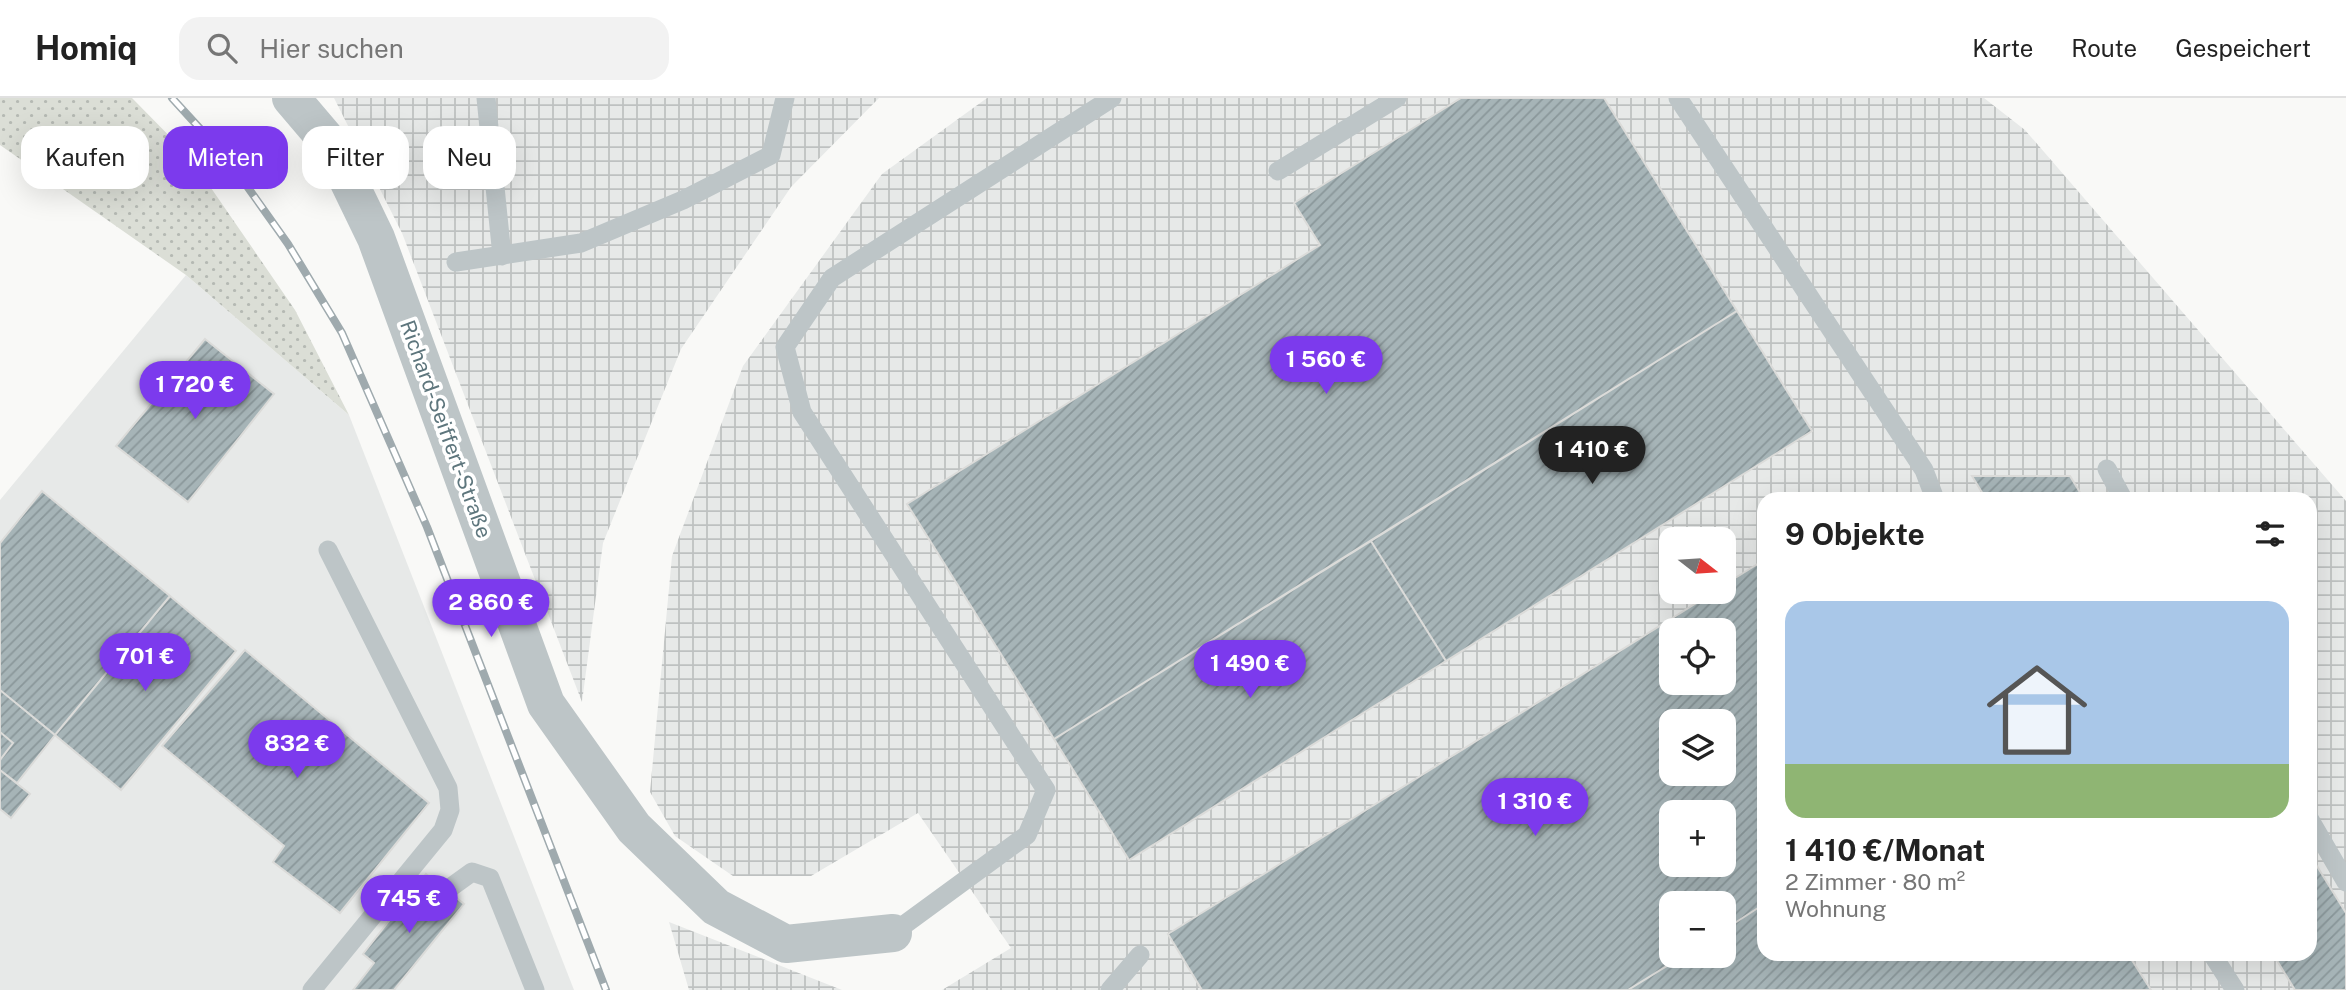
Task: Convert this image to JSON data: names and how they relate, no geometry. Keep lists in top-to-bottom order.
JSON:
{
  "streets": {
    "street": ["Richard-Seiffert-Straße"]
  },
  "north": "right",
  "page": {
    "header": "Homiq",
    "search": "Hier suchen",
    "nav": ["Karte", "Route", "Gespeichert"],
    "chip": [
      "Kaufen",
      "Mieten",
      "Filter",
      "Neu"
    ],
    "price": [
      "1 560 €",
      "1 720 €",
      "1 410 €",
      "2 860 €",
      "701 €",
      "1 490 €",
      "832 €",
      "1 310 €",
      "745 €"
    ],
    "heading": "9 Objekte",
    "map_buttons": ["+", "−"],
    "list": [
      {
        "name": "1 410 €/Monat",
        "note": "2 Zimmer · 80 m² · Wohnung"
      }
    ]
  }
}
